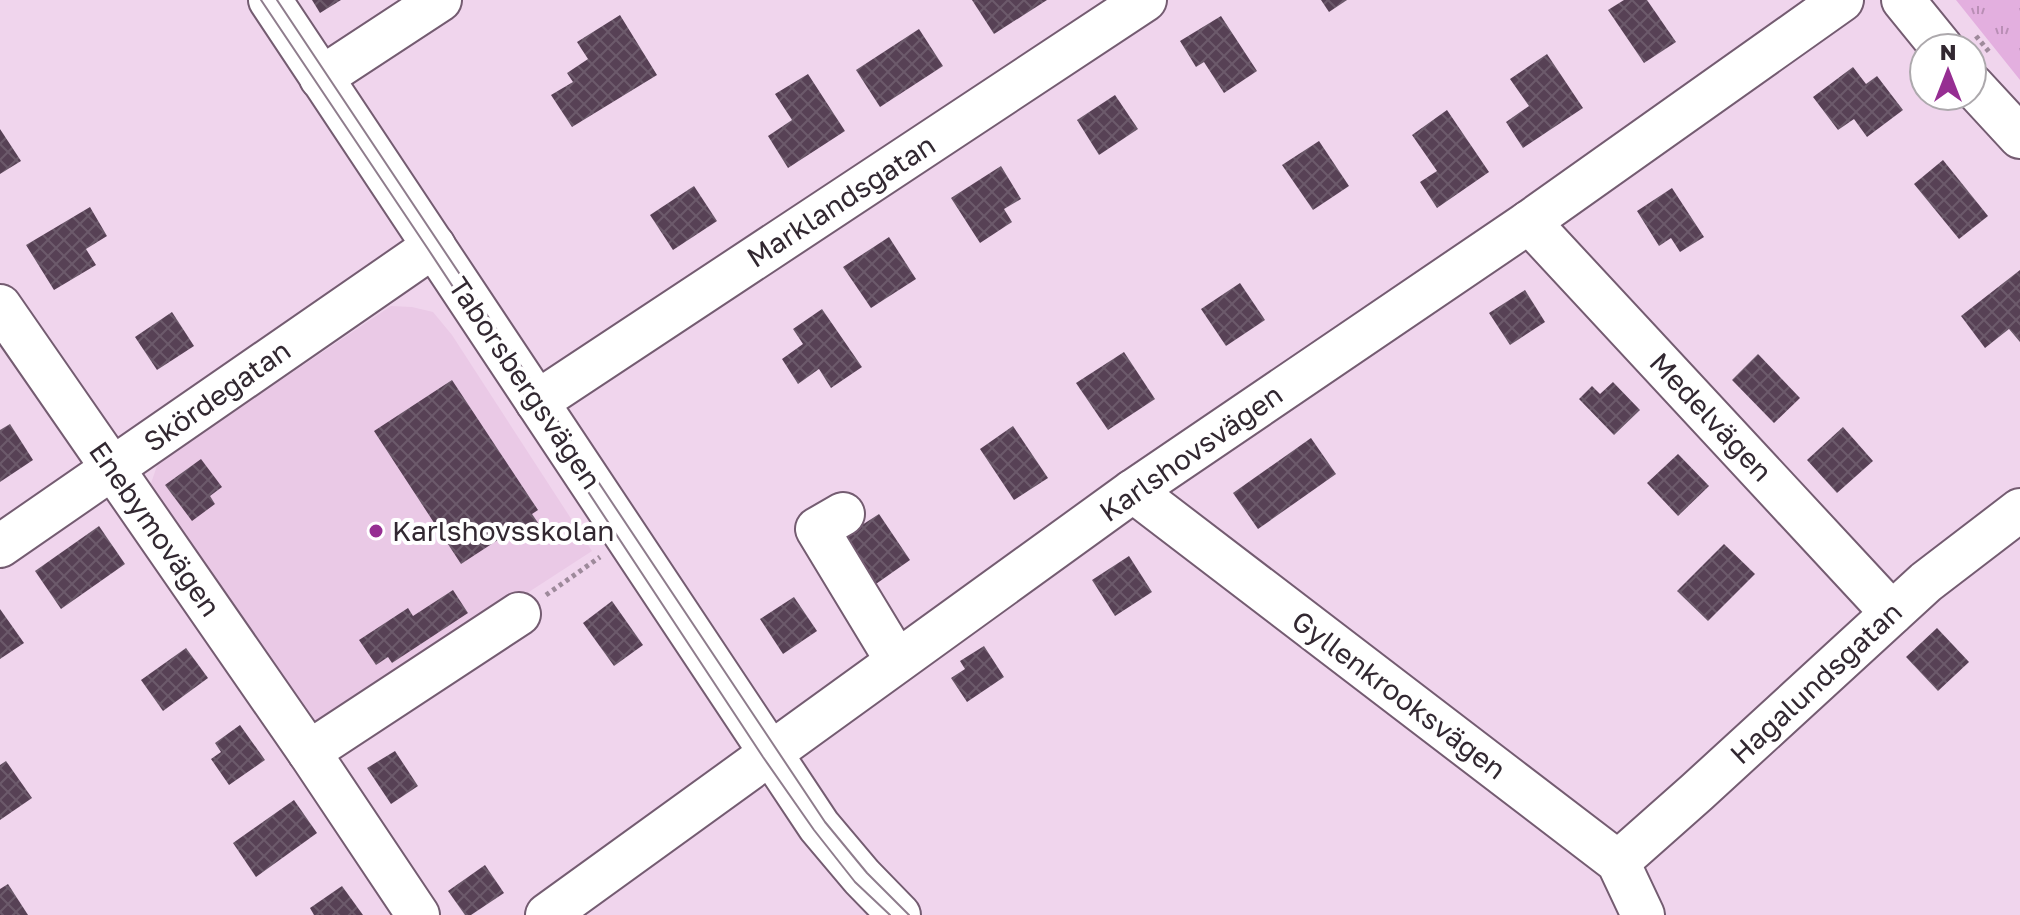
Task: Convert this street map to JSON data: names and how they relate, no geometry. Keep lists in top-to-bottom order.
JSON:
{
  "streets": {
    "street": [
      "Marklandsgatan",
      "Taborsbergsvägen",
      "Skördegatan",
      "Medelvägen",
      "Karlshovsvägen",
      "Enebymovägen",
      "Hagalundsgatan",
      "Gyllenkrooksvägen"
    ]
  },
  "crossings": [
    ["Marklandsgatan", "Taborsbergsvägen"],
    ["Taborsbergsvägen", "Skördegatan"],
    ["Taborsbergsvägen", "Karlshovsvägen"],
    ["Skördegatan", "Enebymovägen"],
    ["Medelvägen", "Karlshovsvägen"],
    ["Medelvägen", "Hagalundsgatan"],
    ["Karlshovsvägen", "Gyllenkrooksvägen"],
    ["Hagalundsgatan", "Gyllenkrooksvägen"]
  ],
  "places": ["Karlshovsskolan"],
  "north": "top"
}
